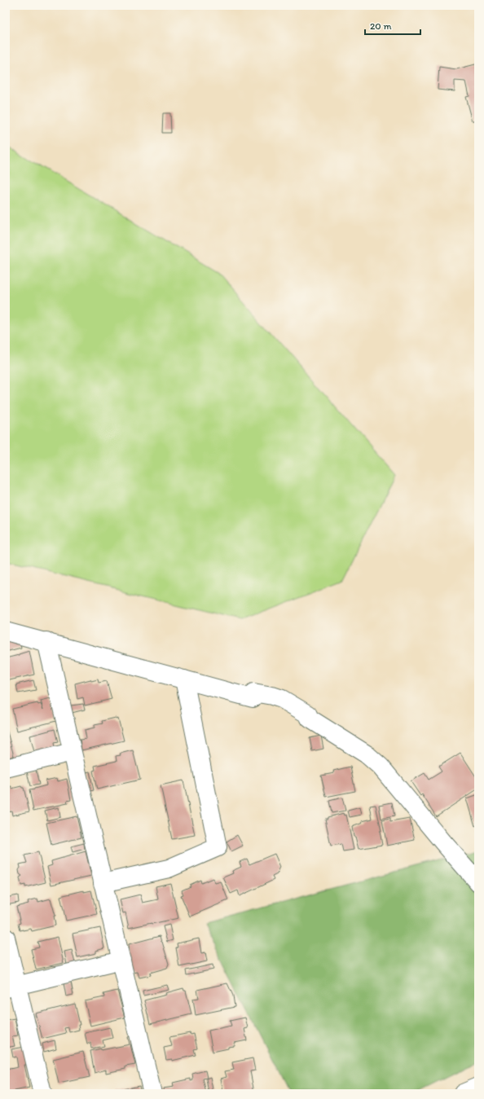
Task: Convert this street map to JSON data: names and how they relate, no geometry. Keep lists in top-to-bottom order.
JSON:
{
  "scale_bar": "20 m"
}
